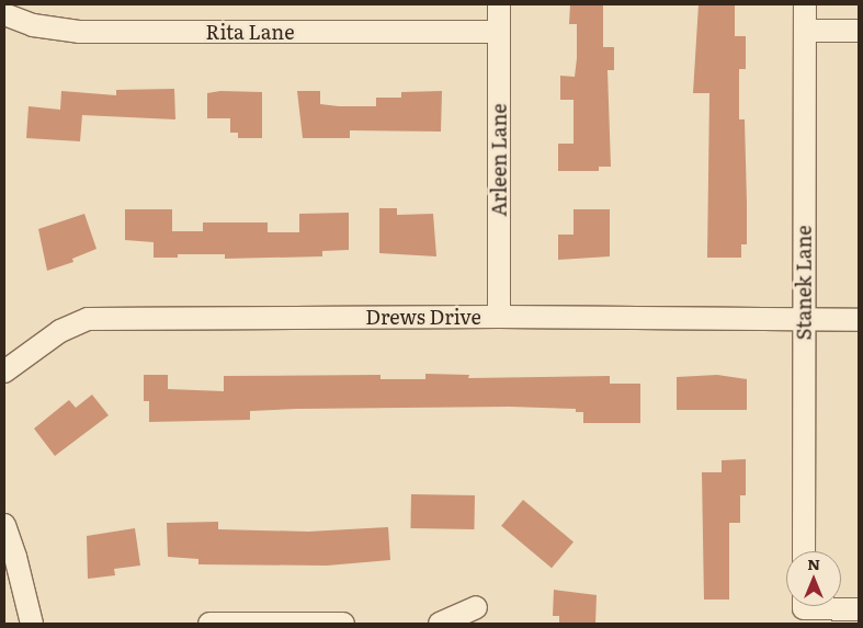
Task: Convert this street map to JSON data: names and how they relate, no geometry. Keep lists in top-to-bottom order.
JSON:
{
  "streets": {
    "street": [
      "Rita Lane",
      "Arleen Lane",
      "Stanek Lane",
      "Drews Drive"
    ]
  },
  "crossings": [
    ["Rita Lane", "Arleen Lane"],
    ["Arleen Lane", "Drews Drive"],
    ["Stanek Lane", "Drews Drive"]
  ],
  "north": "top"
}
